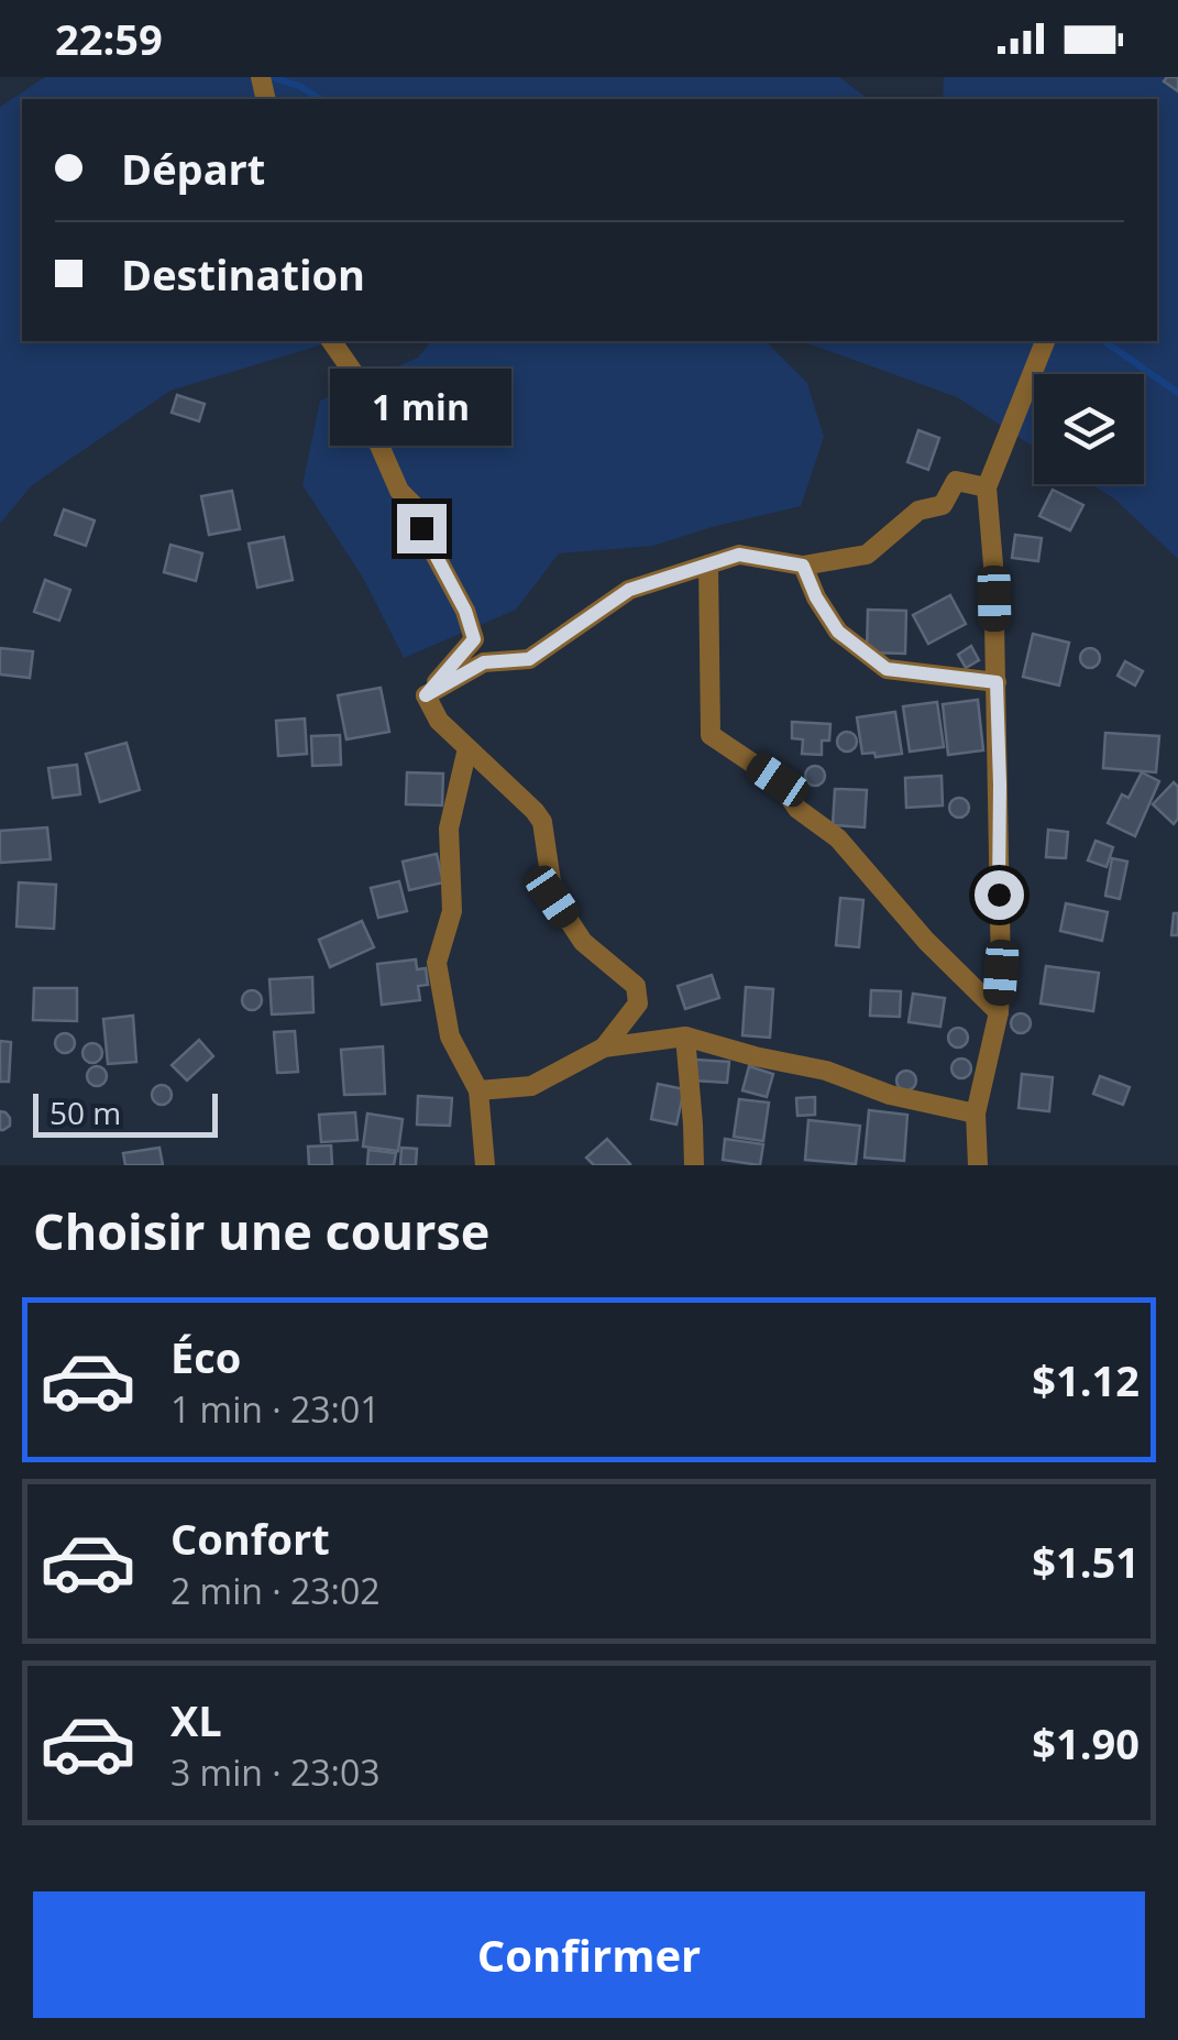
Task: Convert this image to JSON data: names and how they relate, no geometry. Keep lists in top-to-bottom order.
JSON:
{
  "scale_bar": "50 m",
  "page": {
    "status": "22:59",
    "banner": ["Départ", "Destination"],
    "bubble": "1 min",
    "scale": "50 m",
    "heading": "Choisir une course",
    "list": [
      {
        "name": "Éco",
        "note": "1 min · 23:01",
        "value": "$1.12"
      },
      {
        "name": "Confort",
        "note": "2 min · 23:02",
        "value": "$1.51"
      },
      {
        "name": "XL",
        "note": "3 min · 23:03",
        "value": "$1.90"
      }
    ],
    "buttons": "Confirmer"
  }
}
